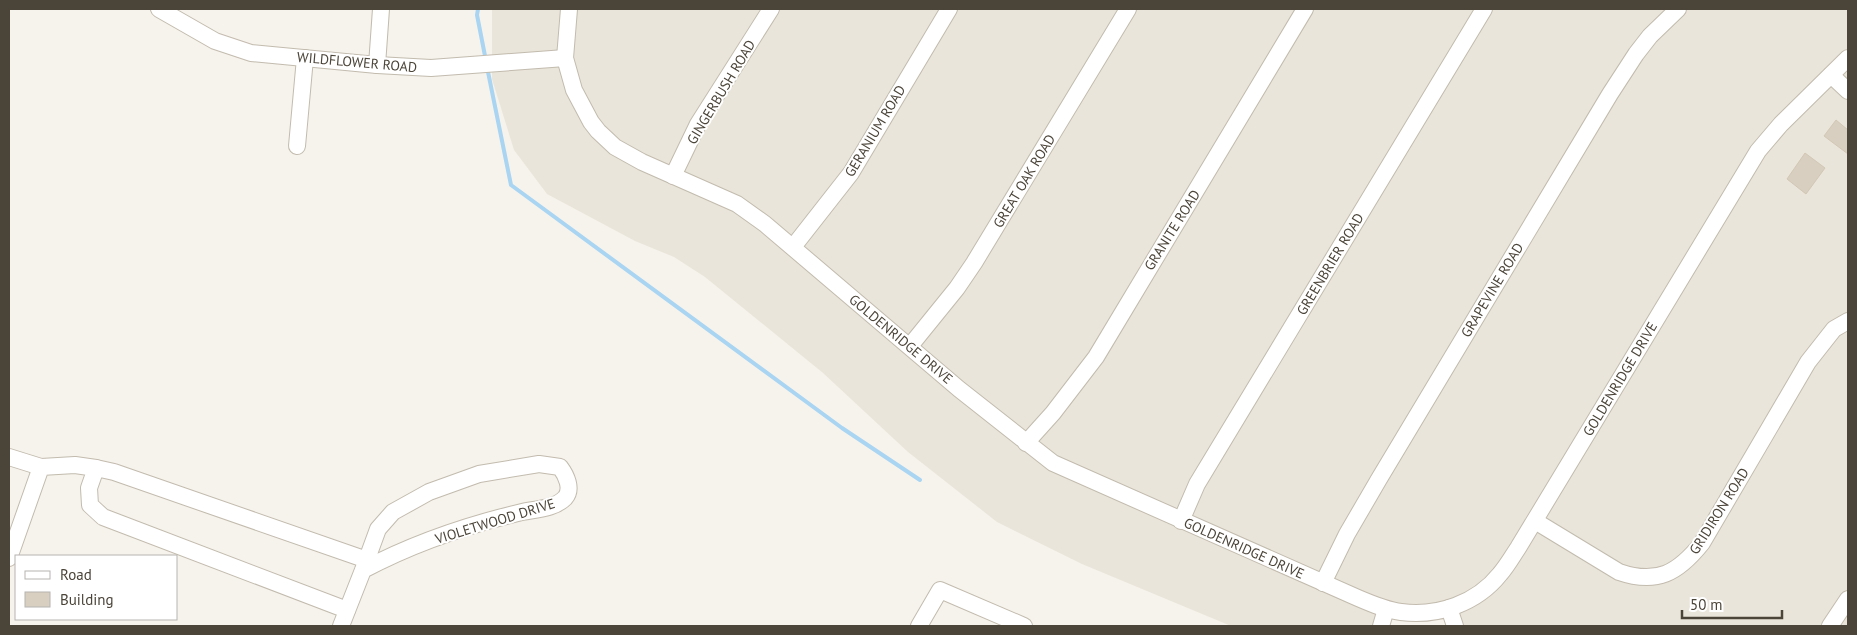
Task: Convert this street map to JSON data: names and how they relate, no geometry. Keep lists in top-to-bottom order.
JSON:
{
  "streets": {
    "street": [
      "WILDFLOWER ROAD",
      "GINGERBUSH ROAD",
      "GERANIUM ROAD",
      "GREAT OAK ROAD",
      "GRANITE ROAD",
      "GREENBRIER ROAD",
      "GRAPEVINE ROAD",
      "GOLDENRIDGE DRIVE",
      "GRIDIRON ROAD",
      "VIOLETWOOD DRIVE"
    ]
  },
  "crossings": [
    ["WILDFLOWER ROAD", "GOLDENRIDGE DRIVE"],
    ["GINGERBUSH ROAD", "GOLDENRIDGE DRIVE"],
    ["GERANIUM ROAD", "GOLDENRIDGE DRIVE"],
    ["GREAT OAK ROAD", "GOLDENRIDGE DRIVE"],
    ["GRANITE ROAD", "GOLDENRIDGE DRIVE"],
    ["GREENBRIER ROAD", "GOLDENRIDGE DRIVE"],
    ["GRAPEVINE ROAD", "GOLDENRIDGE DRIVE"],
    ["GOLDENRIDGE DRIVE", "GRIDIRON ROAD"]
  ],
  "legend": ["Road", "Building"],
  "scale_bar": "50 m"
}
